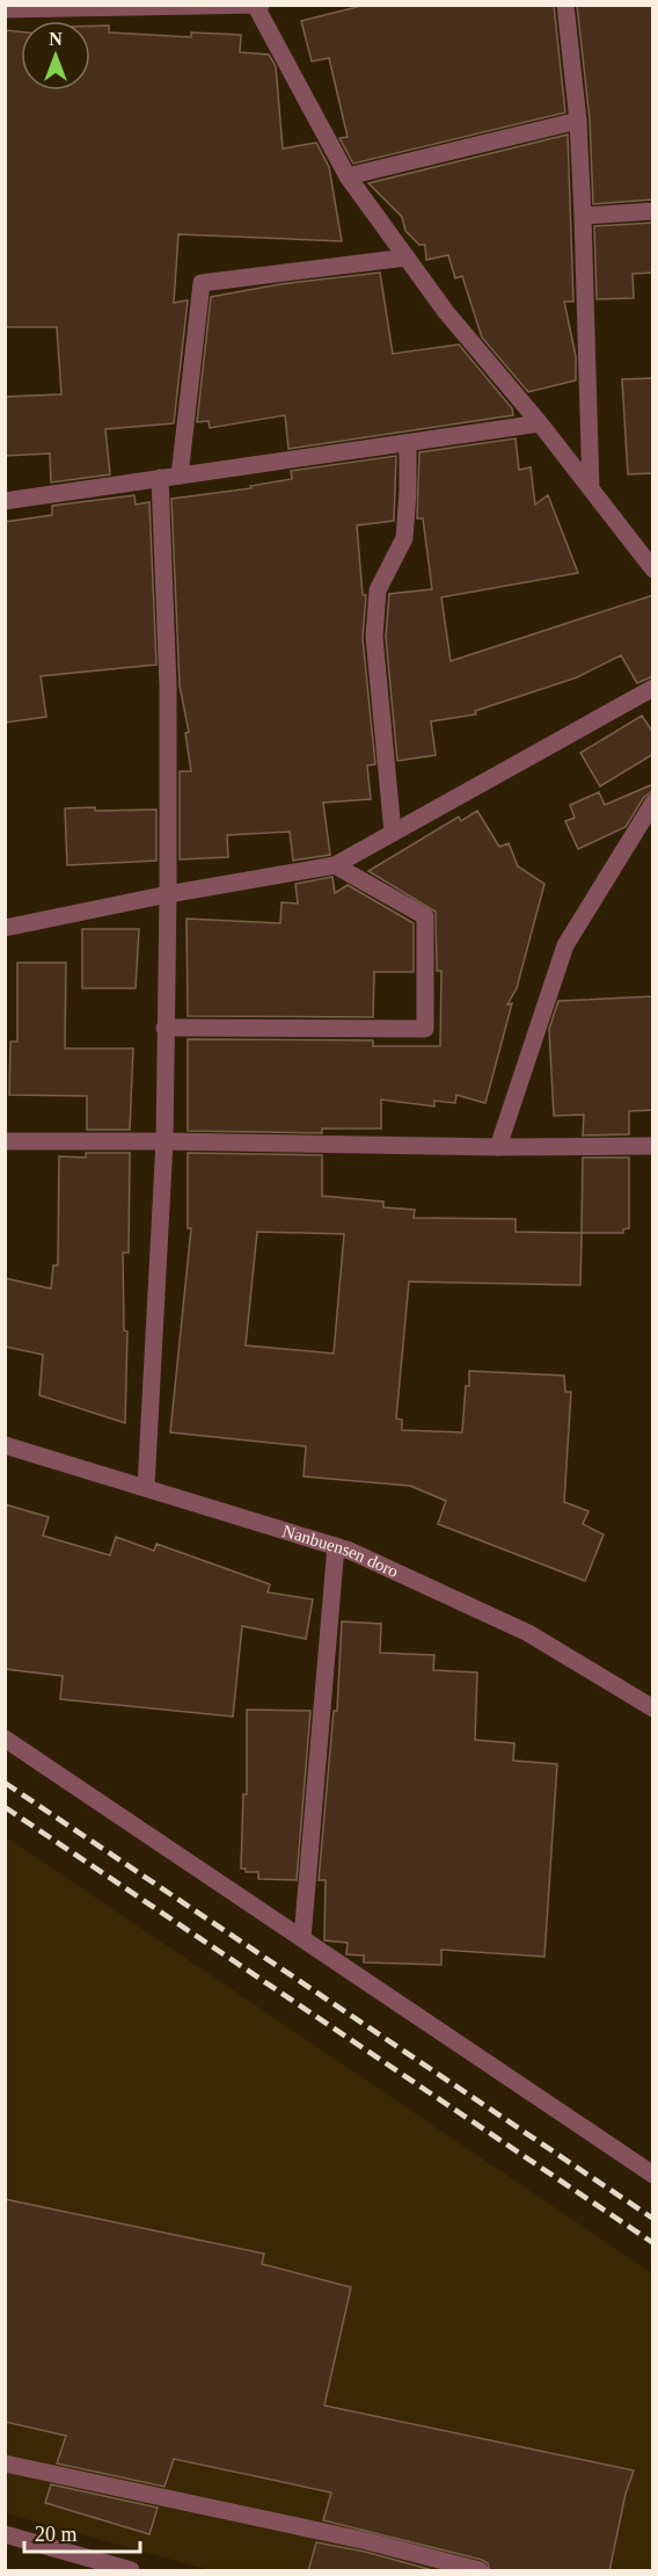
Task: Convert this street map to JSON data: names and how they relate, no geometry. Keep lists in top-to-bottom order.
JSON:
{
  "streets": {
    "street": ["Nanbuensen doro"]
  },
  "scale_bar": "20 m",
  "north": "top"
}
